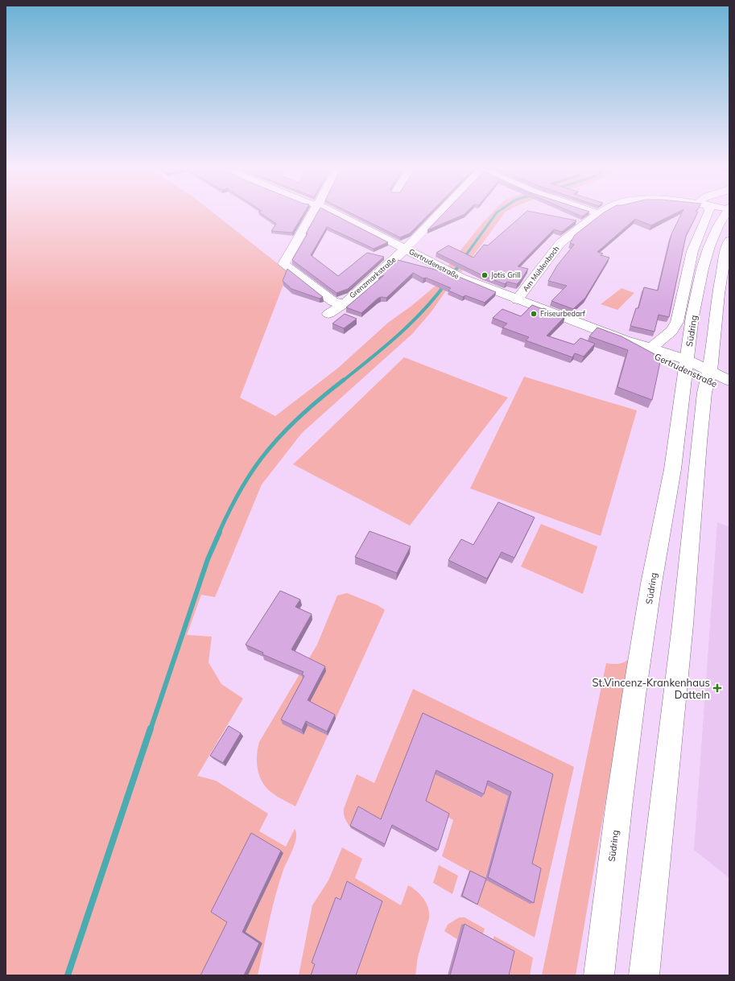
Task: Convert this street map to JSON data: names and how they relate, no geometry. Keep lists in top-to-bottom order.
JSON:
{
  "streets": {
    "street": [
      "Gertrudenstraße",
      "Am Mühlenbach",
      "Grenzmarkstraße",
      "Südring"
    ]
  },
  "crossings": [
    ["Gertrudenstraße", "Am Mühlenbach"],
    ["Gertrudenstraße", "Grenzmarkstraße"],
    ["Gertrudenstraße", "Südring"]
  ],
  "places": {
    "other": ["Jotis Grill", "Friseurbedarf"],
    "health": ["St.Vincenz-Krankenhaus Datteln"]
  }
}
